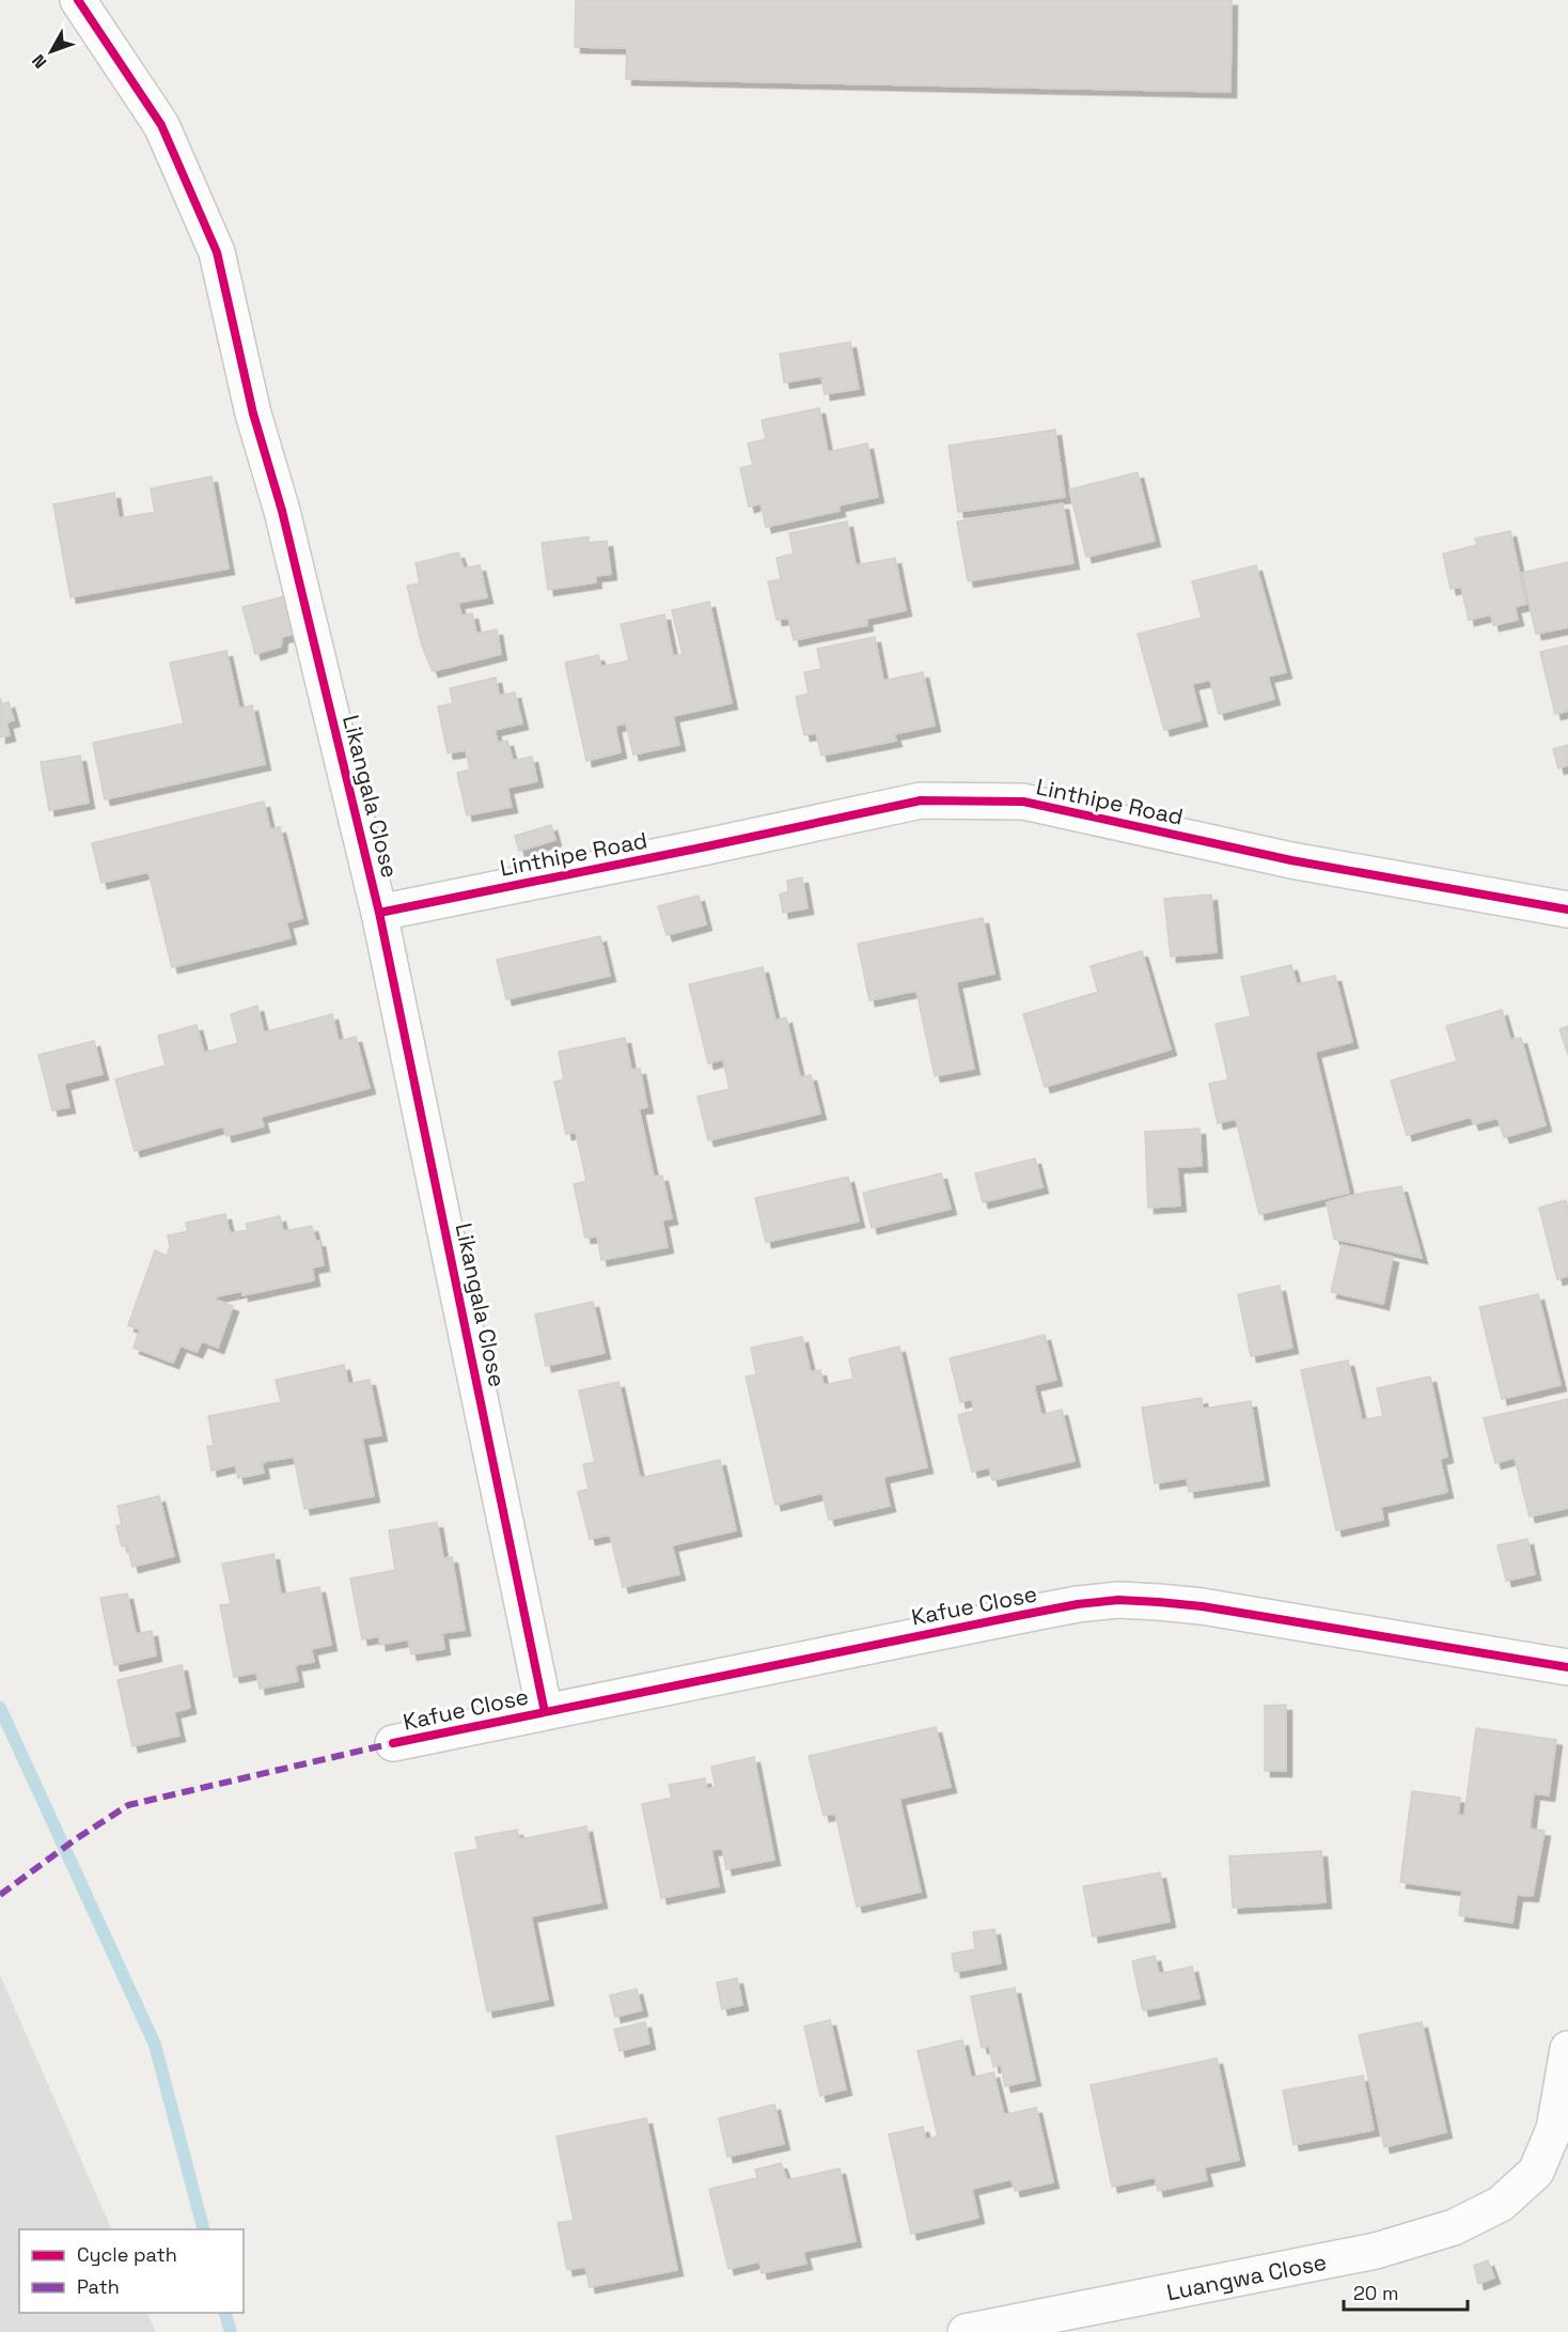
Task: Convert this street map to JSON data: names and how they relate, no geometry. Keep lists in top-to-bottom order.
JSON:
{
  "streets": {
    "street": [
      "Likangala Close",
      "Linthipe Road",
      "Kafue Close",
      "Luangwa Close"
    ]
  },
  "crossings": [
    ["Likangala Close", "Linthipe Road"],
    ["Likangala Close", "Kafue Close"]
  ],
  "legend": ["Cycle path", "Path"],
  "scale_bar": "20 m",
  "north": "bottom left"
}
